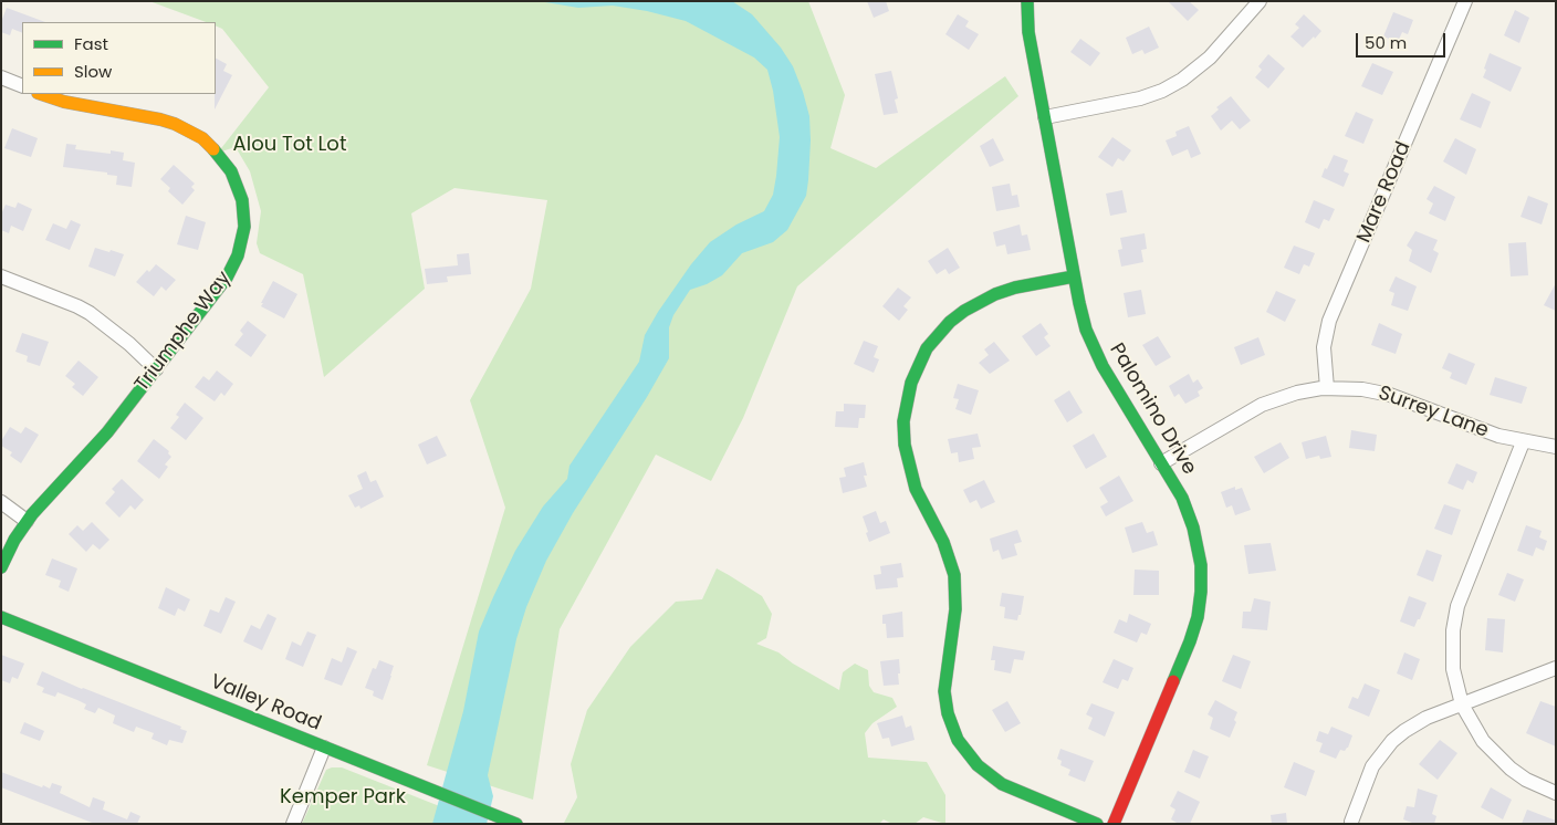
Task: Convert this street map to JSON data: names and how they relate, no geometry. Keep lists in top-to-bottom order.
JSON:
{
  "streets": {
    "street": [
      "Mare Road",
      "Triumphe Way",
      "Palomino Drive",
      "Surrey Lane",
      "Valley Road"
    ]
  },
  "crossings": [
    ["Mare Road", "Surrey Lane"],
    ["Palomino Drive", "Surrey Lane"]
  ],
  "parks": ["Alou Tot Lot", "Kemper Park"],
  "legend": ["Fast", "Slow"],
  "scale_bar": "50 m"
}
